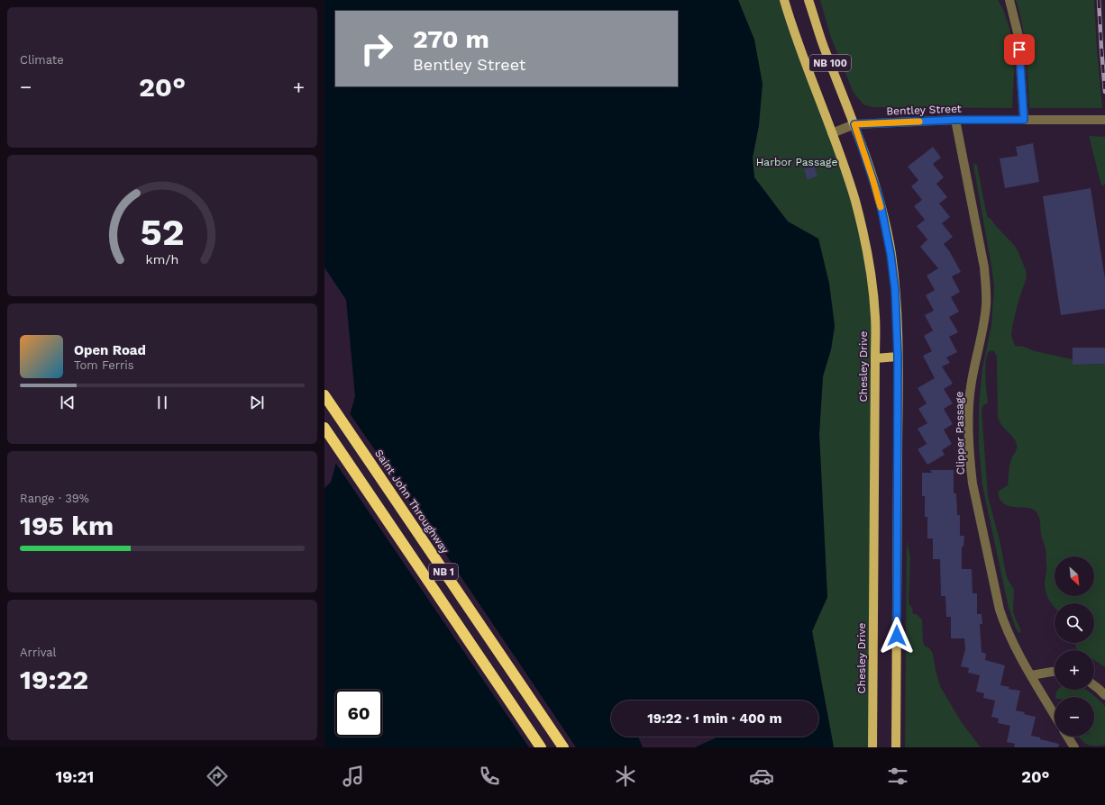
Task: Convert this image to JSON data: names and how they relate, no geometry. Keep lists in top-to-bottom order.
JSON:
{
  "streets": {
    "highway": ["Saint John Throughway", "NB 1"],
    "main road": ["NB 100", "Chesley Drive"],
    "street": ["Bentley Street", "Clipper Passage"]
  },
  "crossings": [
    ["NB 100", "Bentley Street"],
    ["Bentley Street", "Chesley Drive"],
    ["Bentley Street", "Clipper Passage"]
  ],
  "parks": ["Harbor Passage"],
  "north": "bottom right",
  "page": {
    "tile": [
      "Climate",
      ["Range · 39%", "195 km"],
      ["Arrival", "19:22"]
    ],
    "turn": ["270 m", "Bentley Street"],
    "heat": ["−", "20°", "+"],
    "song": ["Open Road", "Tom Ferris"],
    "map_buttons": ["+", "−"],
    "limit": "60",
    "trip": "19:22 · 1 min · 400 m",
    "tabs": ["19:21", "20°"],
    "gauge": ["52", "km/h"]
  }
}
